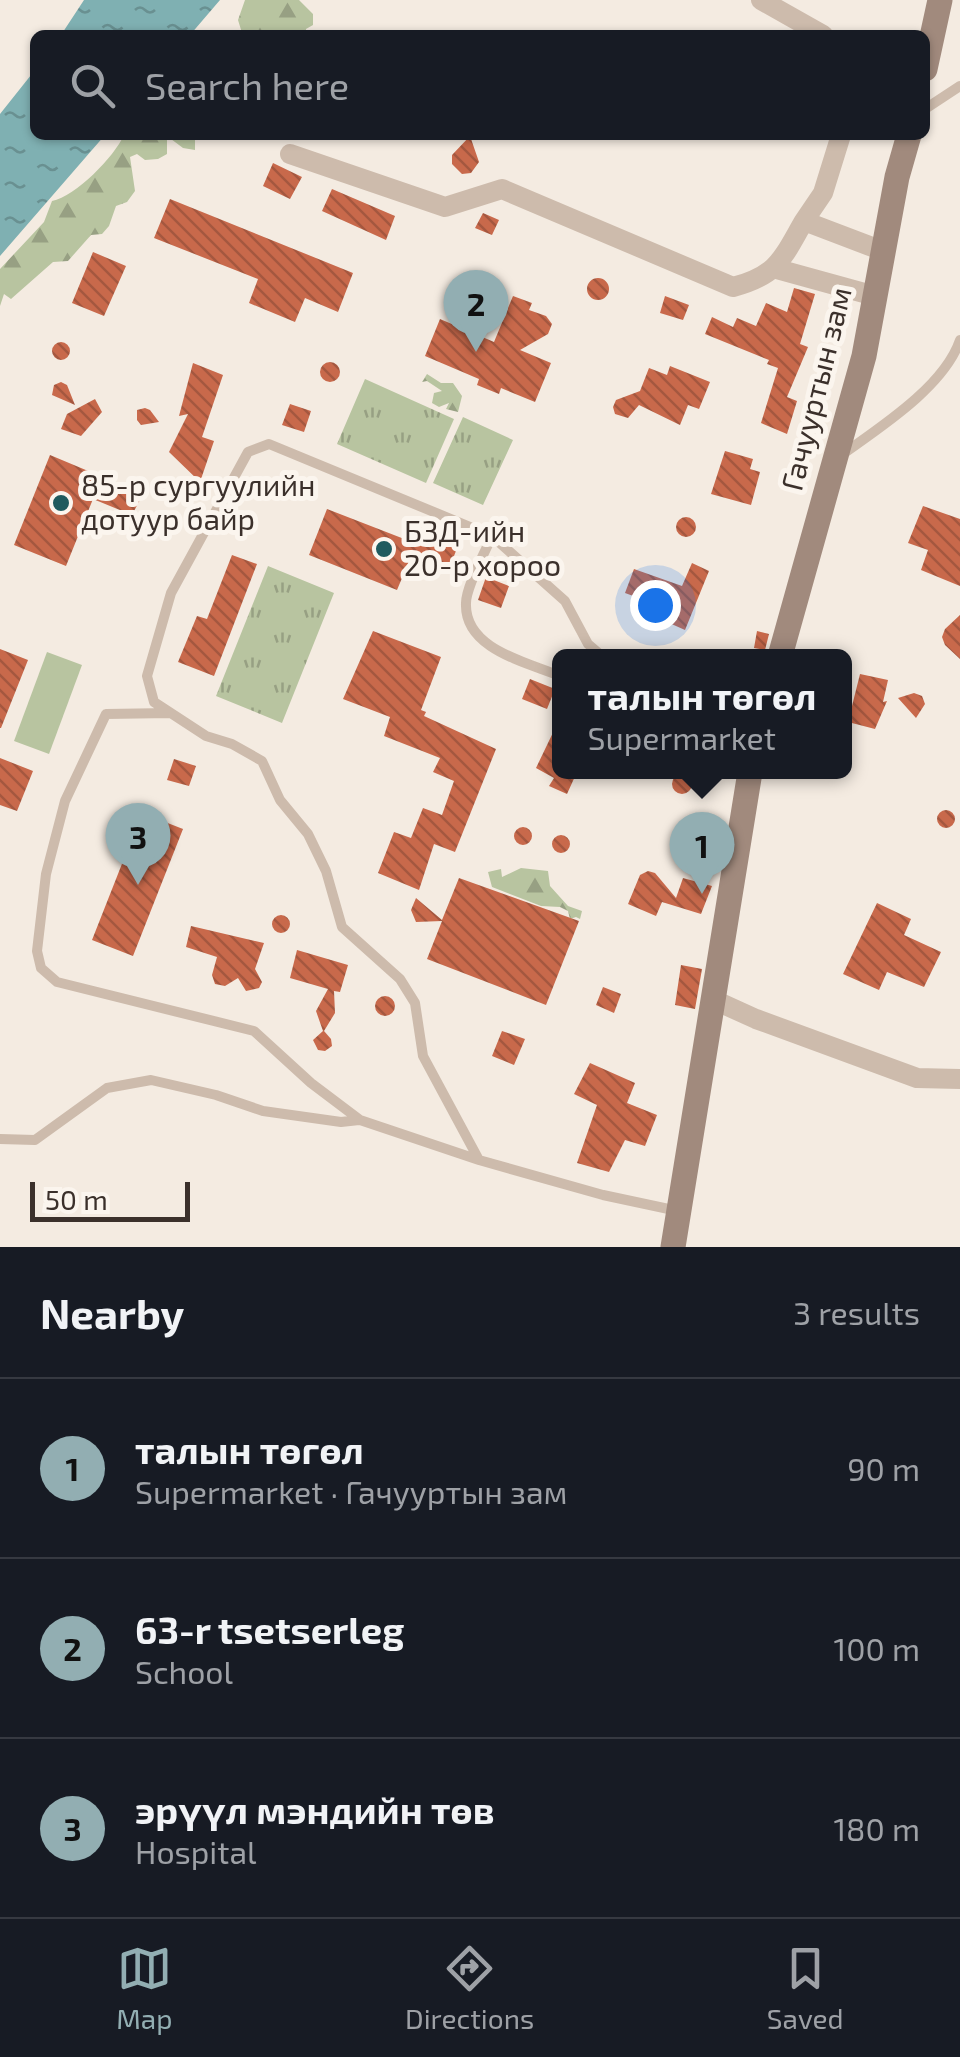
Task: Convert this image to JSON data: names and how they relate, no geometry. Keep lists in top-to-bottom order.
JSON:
{
  "streets": {
    "main road": ["Гачууртын зам"]
  },
  "places": ["85-р сургуулийн дотуур байр", "БЗД-ийн 20-р хороо"],
  "scale_bar": "50 m",
  "page": {
    "search": "Search here",
    "pins": ["2", "3", "1"],
    "popup": ["талын төгөл", "Supermarket"],
    "scale": "50 m",
    "heading": ["Nearby", "3 results"],
    "list": [
      {
        "mark": "1",
        "name": "талын төгөл",
        "note": "Supermarket · Гачууртын зам",
        "value": "90 m"
      },
      {
        "mark": "2",
        "name": "63-r tsetserleg",
        "note": "School",
        "value": "100 m"
      },
      {
        "mark": "3",
        "name": "эрүүл мэндийн төв",
        "note": "Hospital",
        "value": "180 m"
      }
    ],
    "nav": ["Map", "Directions", "Saved"]
  }
}
